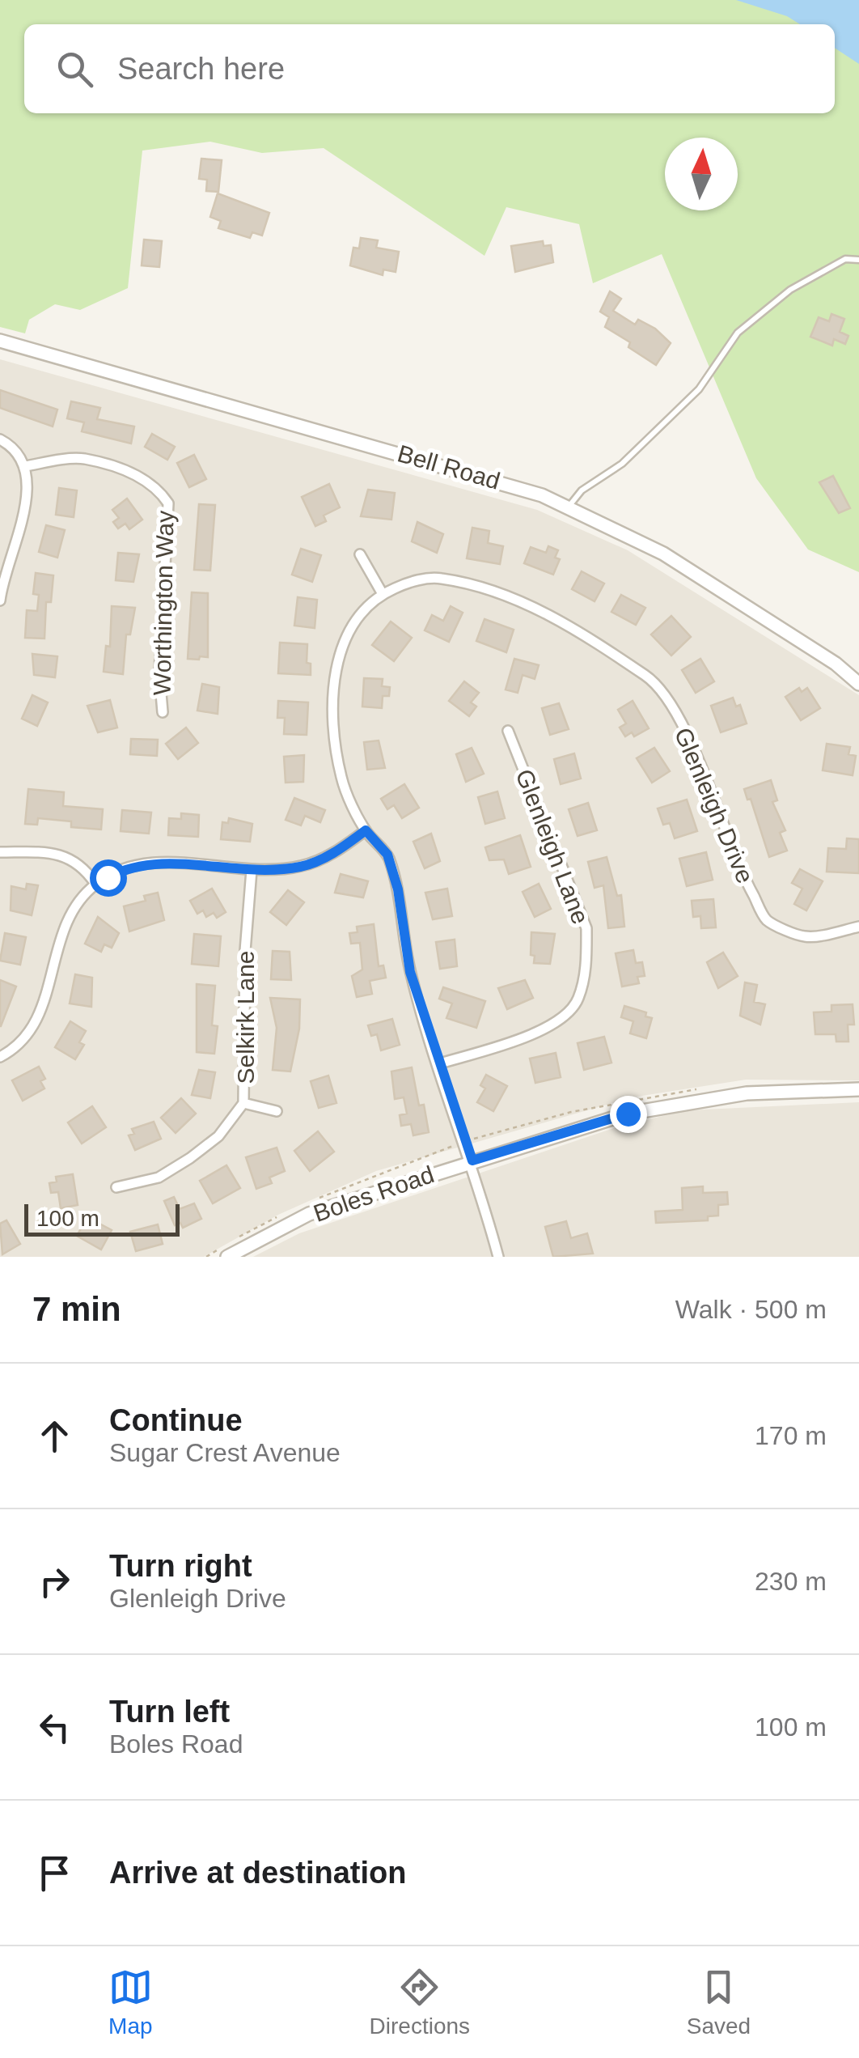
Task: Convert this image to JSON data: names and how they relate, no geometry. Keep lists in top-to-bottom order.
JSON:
{
  "streets": {
    "street": [
      "Bell Road",
      "Worthington Way",
      "Glenleigh Drive",
      "Glenleigh Lane",
      "Selkirk Lane",
      "Boles Road"
    ]
  },
  "crossings": [
    ["Glenleigh Drive", "Glenleigh Lane"],
    ["Glenleigh Drive", "Boles Road"]
  ],
  "scale_bar": "100 m",
  "north": "top",
  "page": {
    "search": "Search here",
    "scale": "100 m",
    "heading": ["7 min", "Walk · 500 m"],
    "list": [
      ["Continue", "Sugar Crest Avenue", "170 m"],
      ["Turn right", "Glenleigh Drive", "230 m"],
      ["Turn left", "Boles Road", "100 m"],
      "Arrive at destination"
    ],
    "nav": ["Map", "Directions", "Saved"]
  }
}
